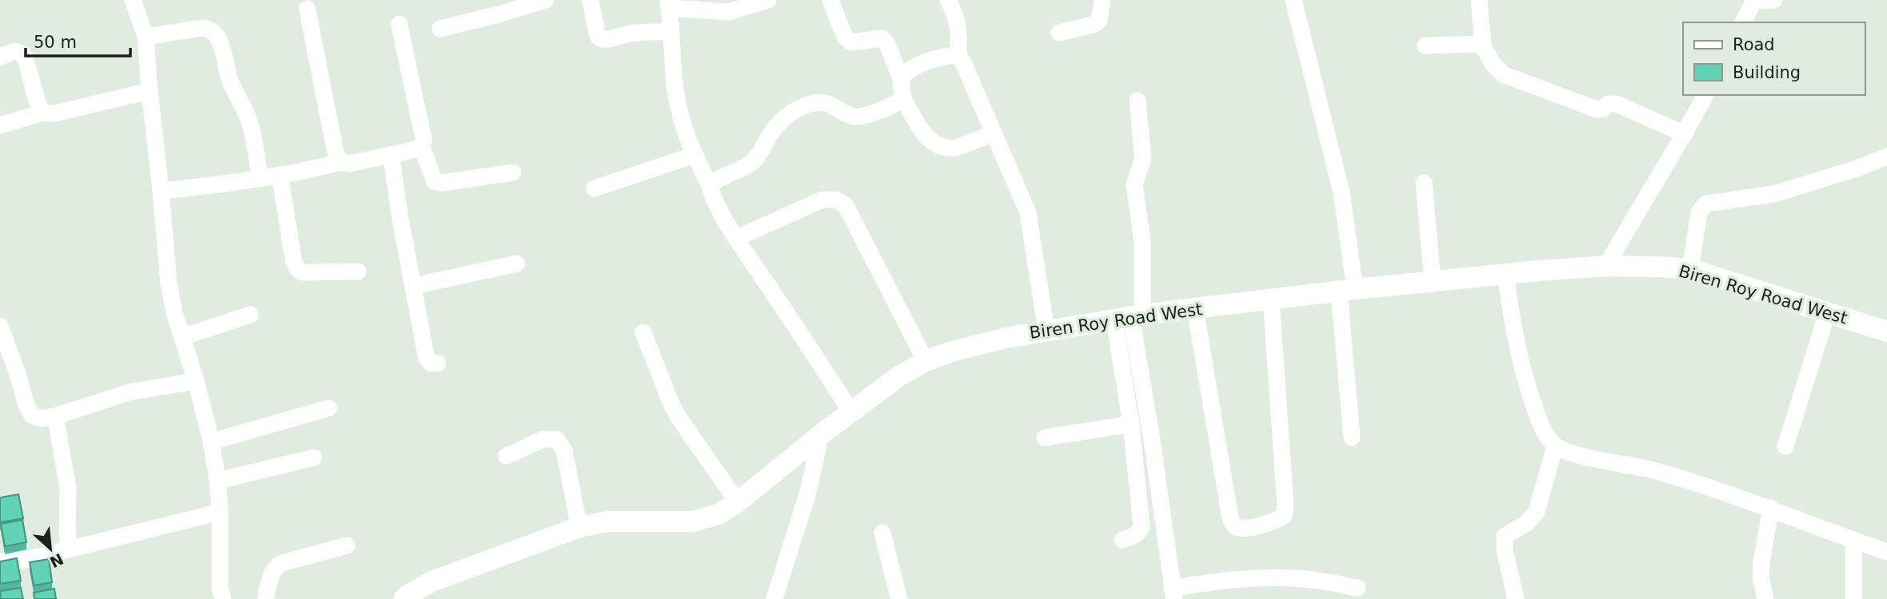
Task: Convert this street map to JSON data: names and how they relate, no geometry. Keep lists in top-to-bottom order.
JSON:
{
  "streets": {
    "main road": ["Biren Roy Road West"]
  },
  "legend": ["Road", "Building"],
  "scale_bar": "50 m",
  "north": "bottom right"
}
